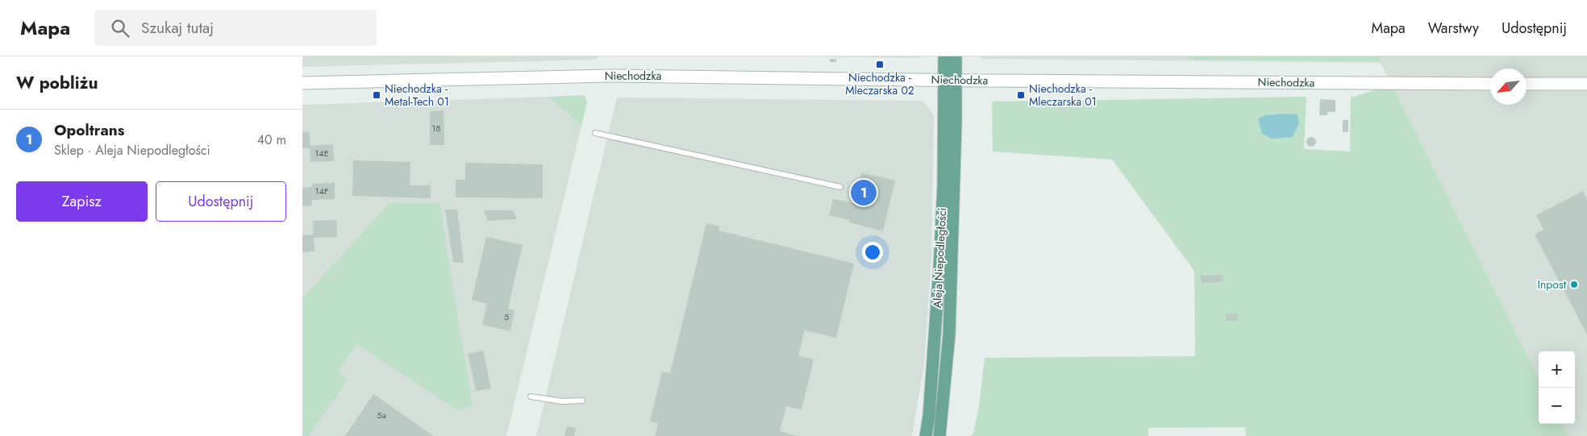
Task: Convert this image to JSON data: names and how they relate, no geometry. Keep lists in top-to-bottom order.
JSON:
{
  "streets": {
    "main road": ["Aleja Niepodległości"],
    "street": ["Niechodzka"]
  },
  "crossings": [
    ["Niechodzka", "Aleja Niepodległości"]
  ],
  "places": {
    "transit": ["Niechodzka - Mleczarska 02", "Niechodzka - Metal-Tech 01", "Niechodzka - Mleczarska 01"],
    "other": ["Inpost"]
  },
  "house_numbers": [
    "18",
    "14E",
    "14F",
    "5",
    "5a"
  ],
  "north": "bottom left",
  "page": {
    "header": "Mapa",
    "search": "Szukaj tutaj",
    "nav": ["Mapa", "Warstwy", "Udostępnij"],
    "heading": "W pobliżu",
    "list": [
      {
        "mark": "1",
        "name": "Opoltrans",
        "note": "Sklep · Aleja Niepodległości",
        "value": "40 m"
      }
    ],
    "buttons": ["Zapisz", "Udostępnij"],
    "pins": "1",
    "map_buttons": ["+", "−"]
  }
}
